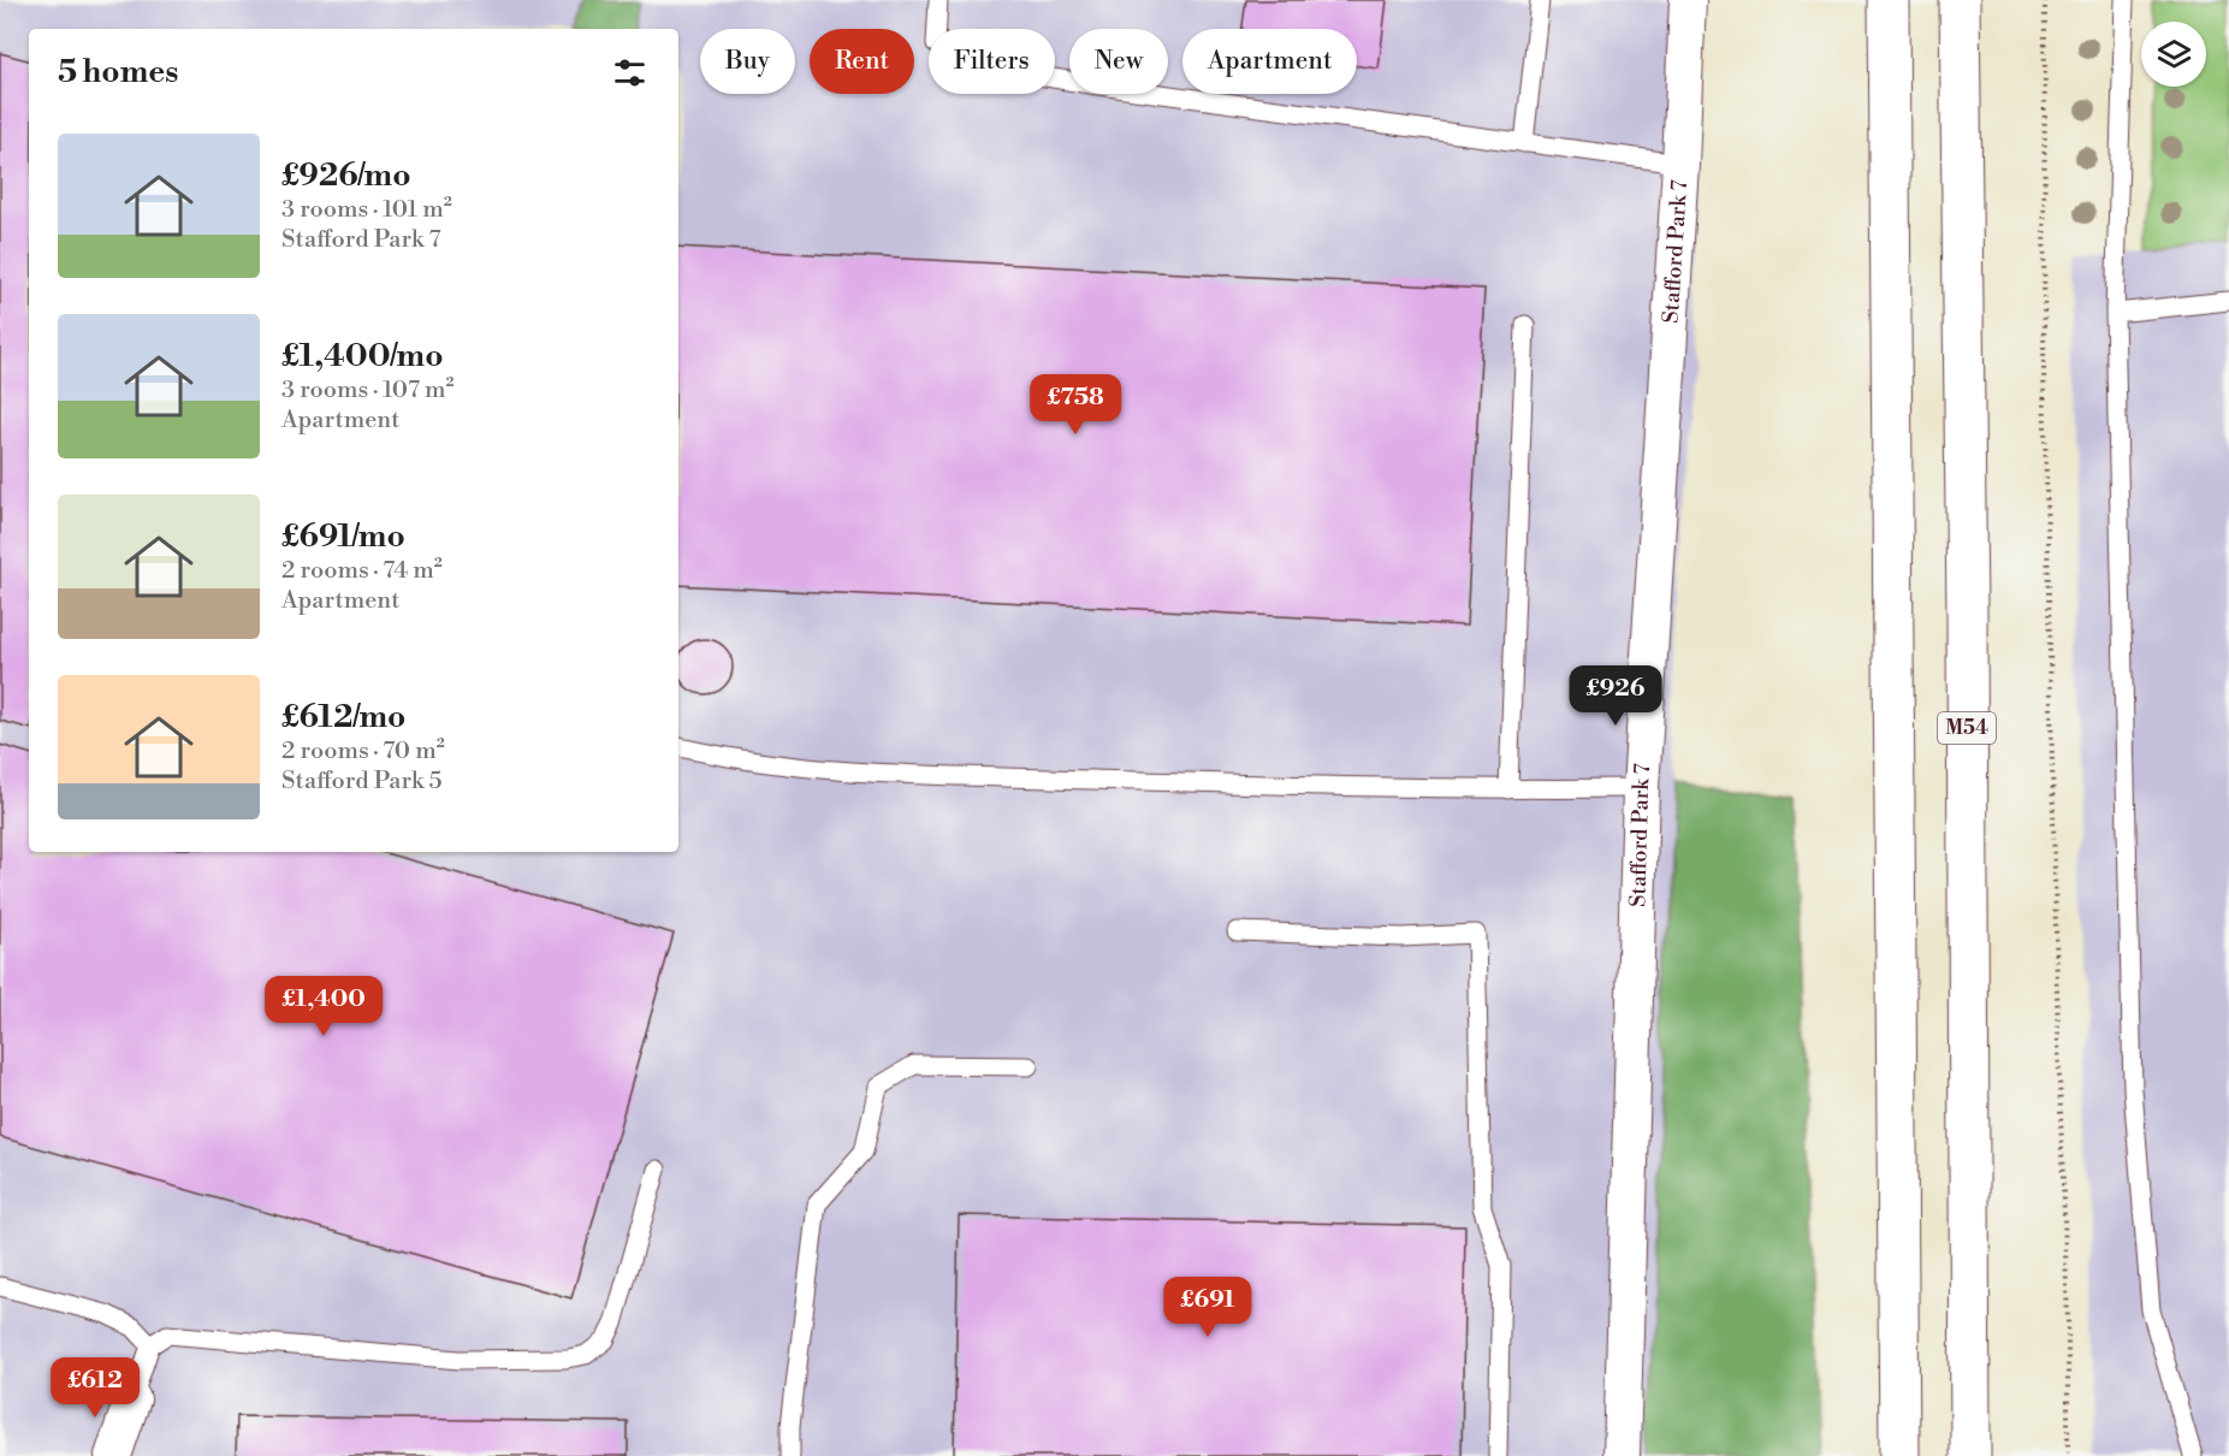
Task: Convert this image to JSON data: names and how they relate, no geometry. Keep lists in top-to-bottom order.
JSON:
{
  "streets": {
    "highway": ["M54"],
    "street": ["Stafford Park 7"]
  },
  "page": {
    "chip": [
      "Buy",
      "Rent",
      "Filters",
      "New",
      "Apartment"
    ],
    "heading": "5 homes",
    "list": [
      {
        "name": "£926/mo",
        "note": "3 rooms · 101 m² · Stafford Park 7"
      },
      {
        "name": "£1,400/mo",
        "note": "3 rooms · 107 m² · Apartment"
      },
      {
        "name": "£691/mo",
        "note": "2 rooms · 74 m² · Apartment"
      },
      {
        "name": "£612/mo",
        "note": "2 rooms · 70 m² · Stafford Park 5"
      }
    ],
    "price": [
      "£758",
      "£926",
      "£1,400",
      "£691",
      "£612"
    ]
  }
}
